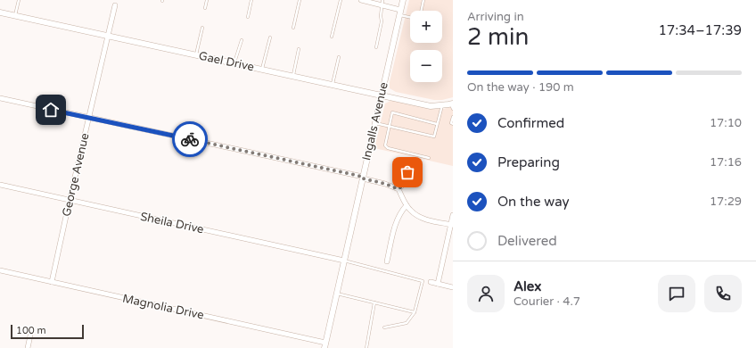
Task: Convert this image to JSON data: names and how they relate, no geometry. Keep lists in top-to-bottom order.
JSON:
{
  "streets": {
    "street": [
      "Gael Drive",
      "Ingalls Avenue",
      "George Avenue",
      "Sheila Drive",
      "Magnolia Drive"
    ]
  },
  "crossings": [
    ["Gael Drive", "Ingalls Avenue"],
    ["Gael Drive", "George Avenue"],
    ["Ingalls Avenue", "Sheila Drive"],
    ["Ingalls Avenue", "Magnolia Drive"],
    ["George Avenue", "Sheila Drive"],
    ["George Avenue", "Magnolia Drive"]
  ],
  "scale_bar": "100 m",
  "page": {
    "heading": ["2 min", "Arriving in", "17:34–17:39"],
    "panel": ["Alex", "Courier · 4.7"],
    "map_buttons": ["+", "−"],
    "bar": "On the way · 190 m",
    "list": [
      ["Confirmed", "17:10"],
      ["Preparing", "17:16"],
      ["On the way", "17:29"],
      "Delivered"
    ],
    "scale": "100 m"
  }
}
